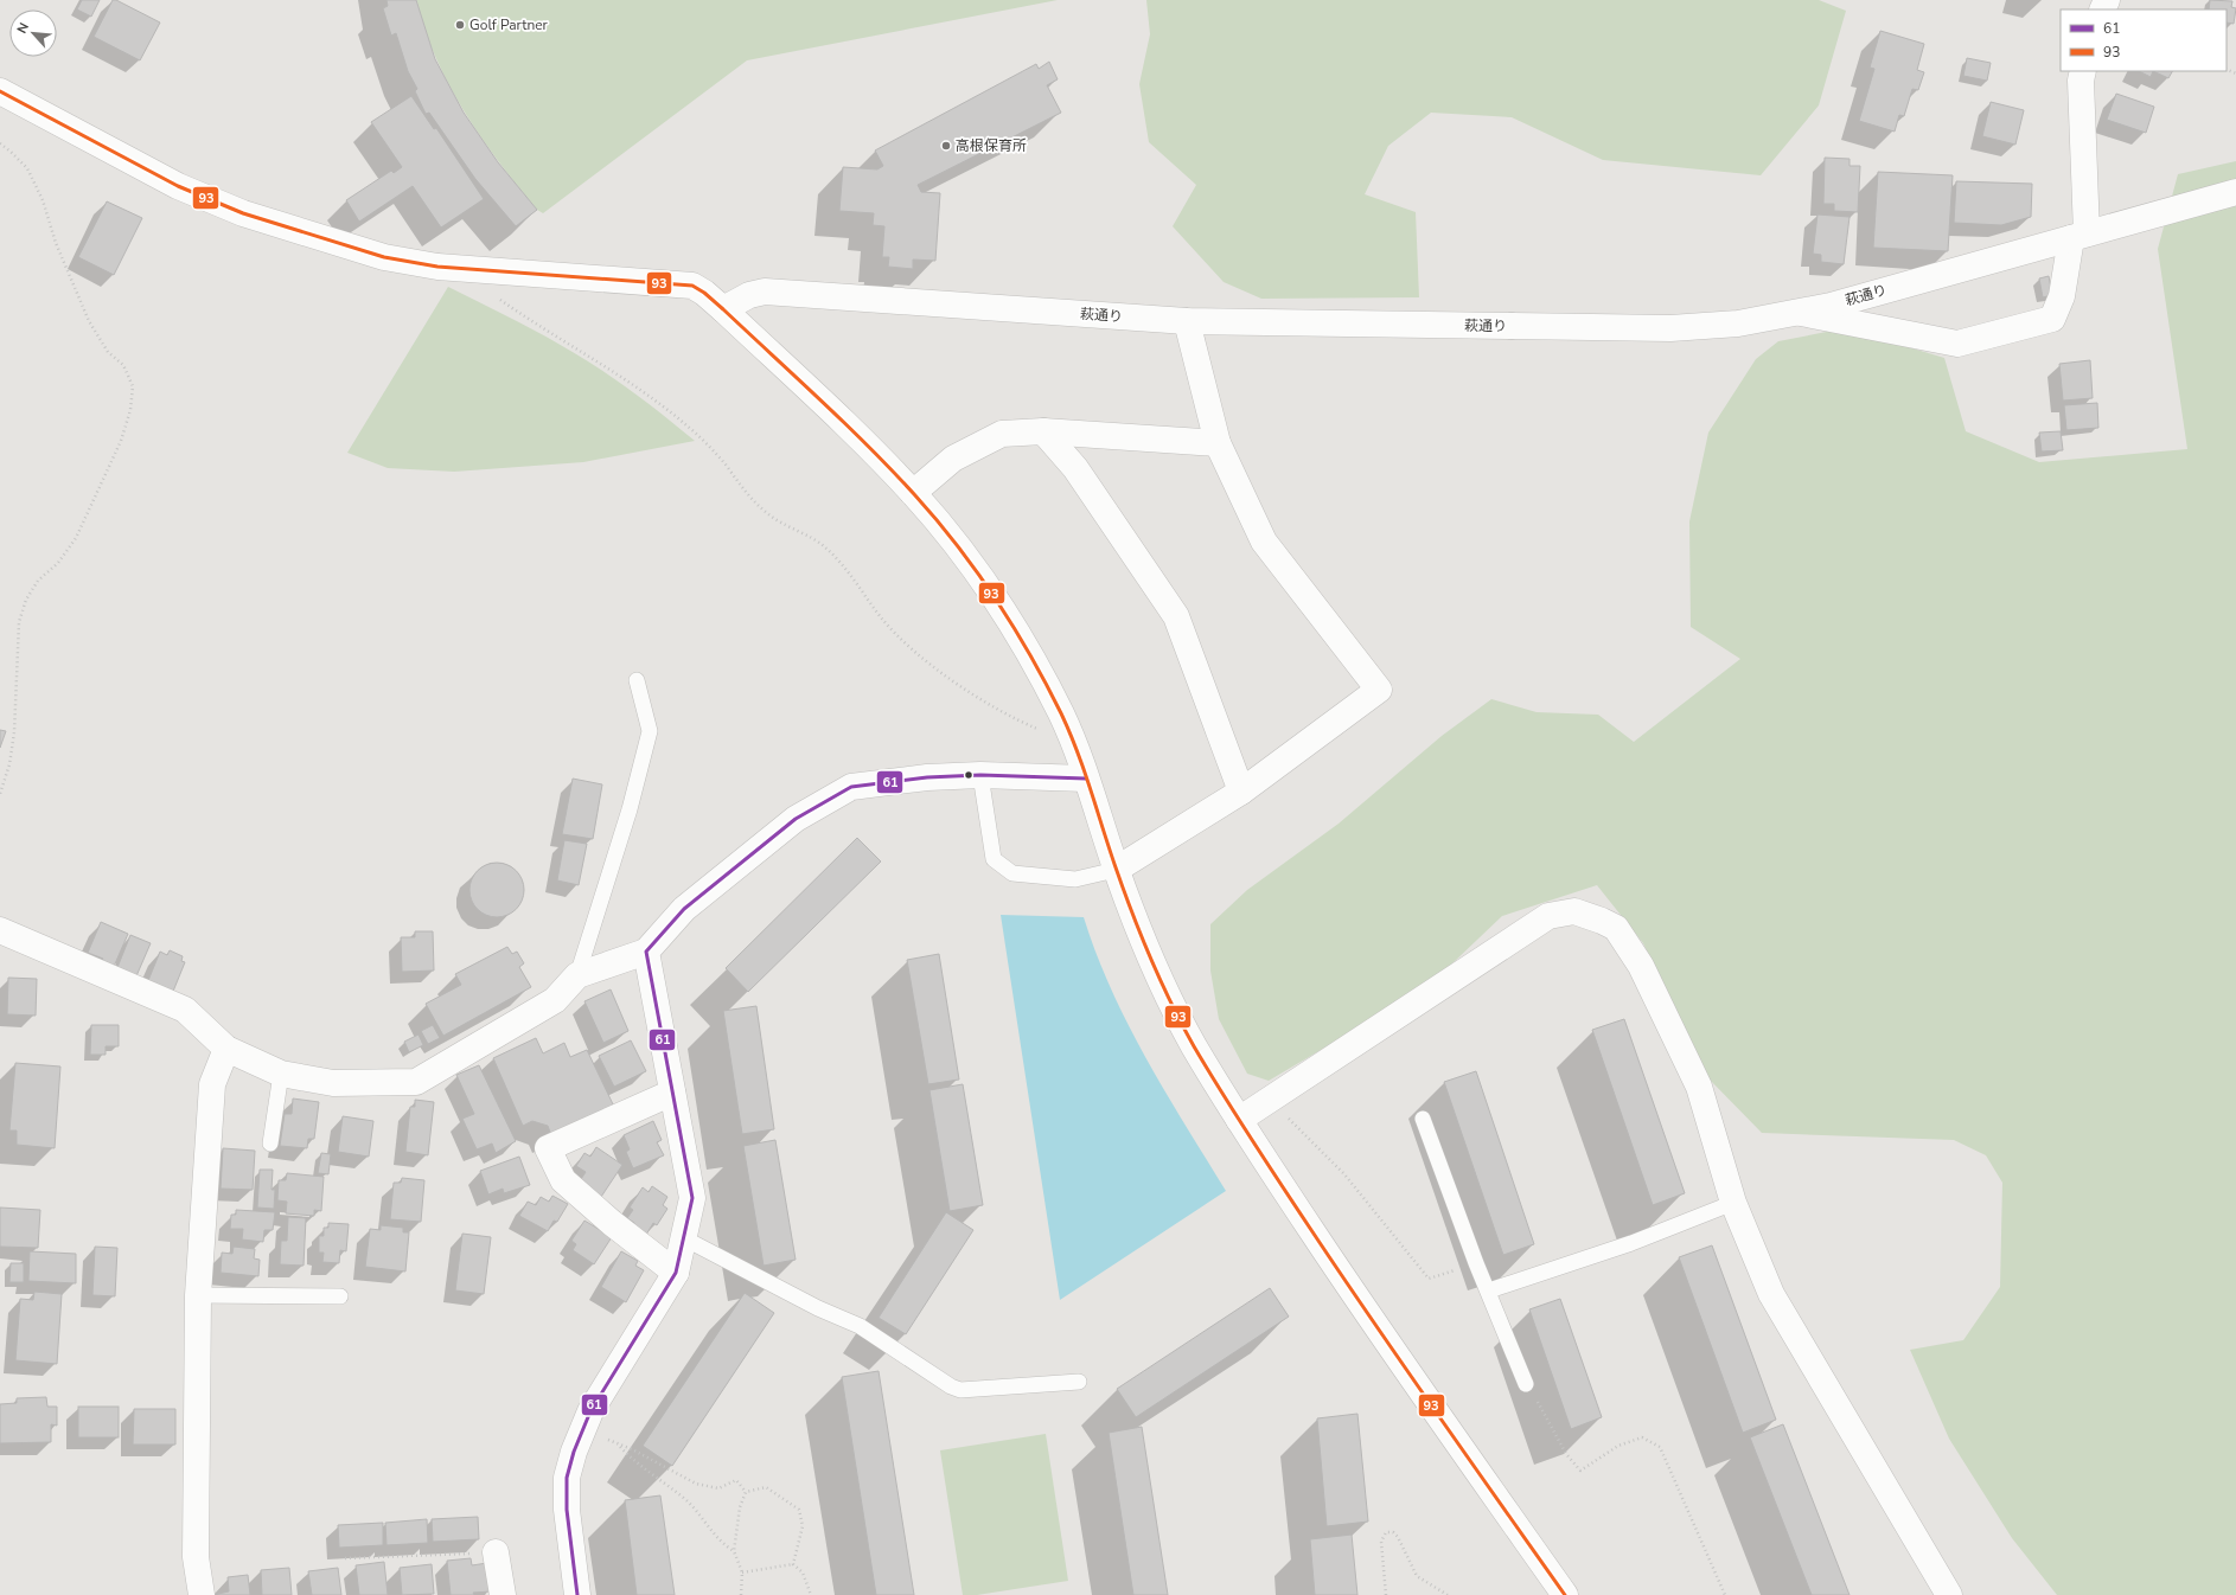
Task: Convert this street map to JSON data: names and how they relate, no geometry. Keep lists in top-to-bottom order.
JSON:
{
  "streets": {
    "street": ["萩通り"]
  },
  "places": ["Golf Partner", "高根保育所"],
  "lines": ["transit line 93", "transit line 61"],
  "legend": ["61", "93"],
  "north": "top left"
}
